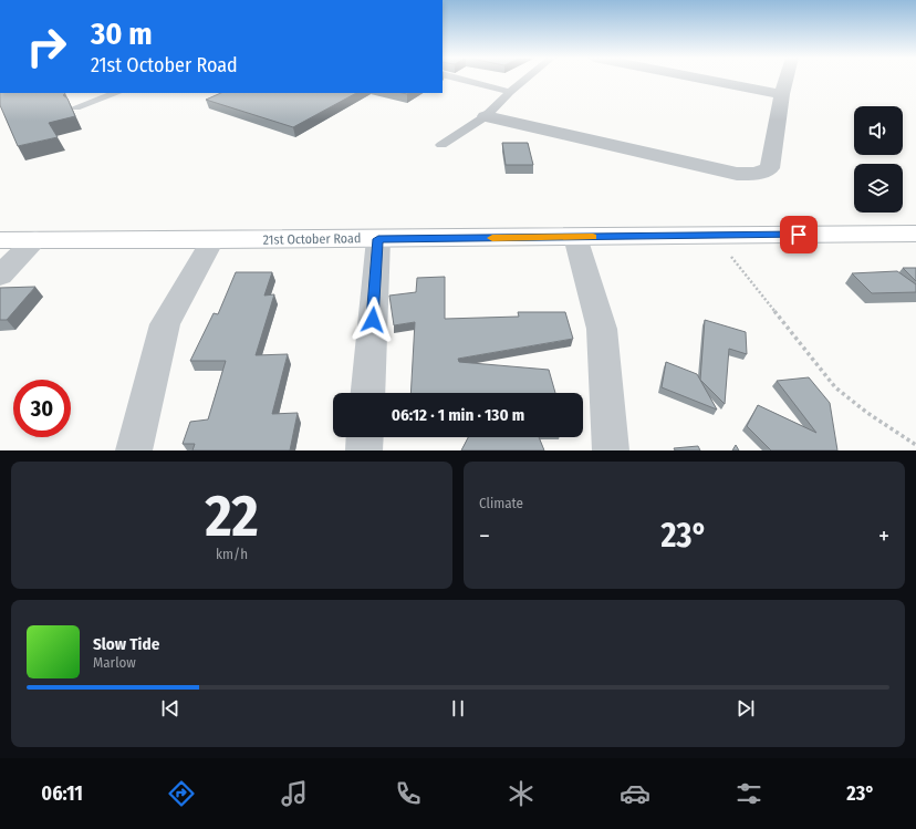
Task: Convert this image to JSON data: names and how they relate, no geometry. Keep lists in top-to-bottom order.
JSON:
{
  "streets": {
    "main road": ["21st October Road"]
  },
  "page": {
    "turn": ["30 m", "21st October Road"],
    "limit": "30",
    "trip": "06:12 · 1 min · 130 m",
    "tile": [
      ["22", "km/h"],
      "Climate"
    ],
    "heat": ["−", "23°", "+"],
    "song": ["Slow Tide", "Marlow"],
    "tabs": ["06:11", "23°"]
  }
}
